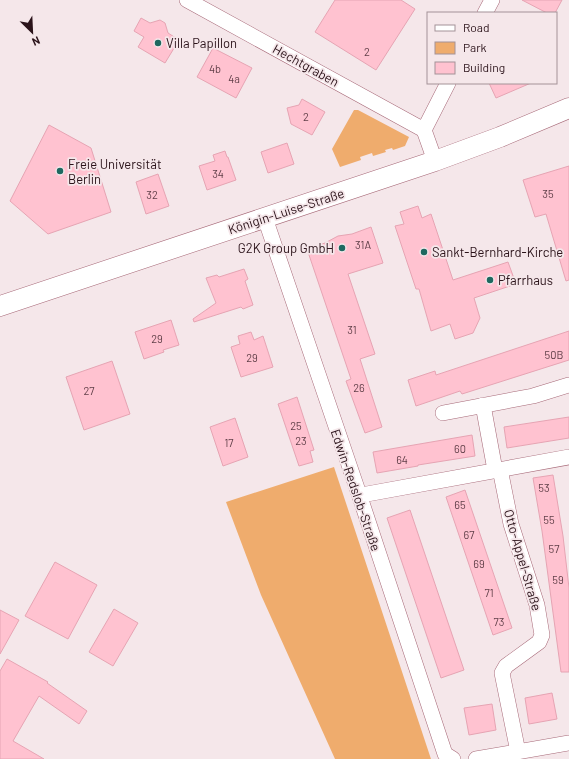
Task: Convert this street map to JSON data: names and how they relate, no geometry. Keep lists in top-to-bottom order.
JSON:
{
  "streets": {
    "main road": ["Königin-Luise-Straße"],
    "street": ["Hechtgraben", "Edwin-Redslob-Straße", "Otto-Appel-Straße"]
  },
  "crossings": [
    ["Königin-Luise-Straße", "Edwin-Redslob-Straße"]
  ],
  "places": [
    "Villa Papillon",
    "Freie Universität Berlin",
    "G2K Group GmbH",
    "Sankt-Bernhard-Kirche",
    "Pfarrhaus"
  ],
  "house_numbers": [
    "2",
    "4b",
    "4a",
    "2",
    "34",
    "35",
    "32",
    "31A",
    "31",
    "29",
    "50B",
    "29",
    "26",
    "27",
    "25",
    "23",
    "17",
    "60",
    "64",
    "53",
    "65",
    "55",
    "67",
    "57",
    "69",
    "59",
    "71",
    "73"
  ],
  "legend": ["Road", "Park", "Building"],
  "north": "bottom right"
}
